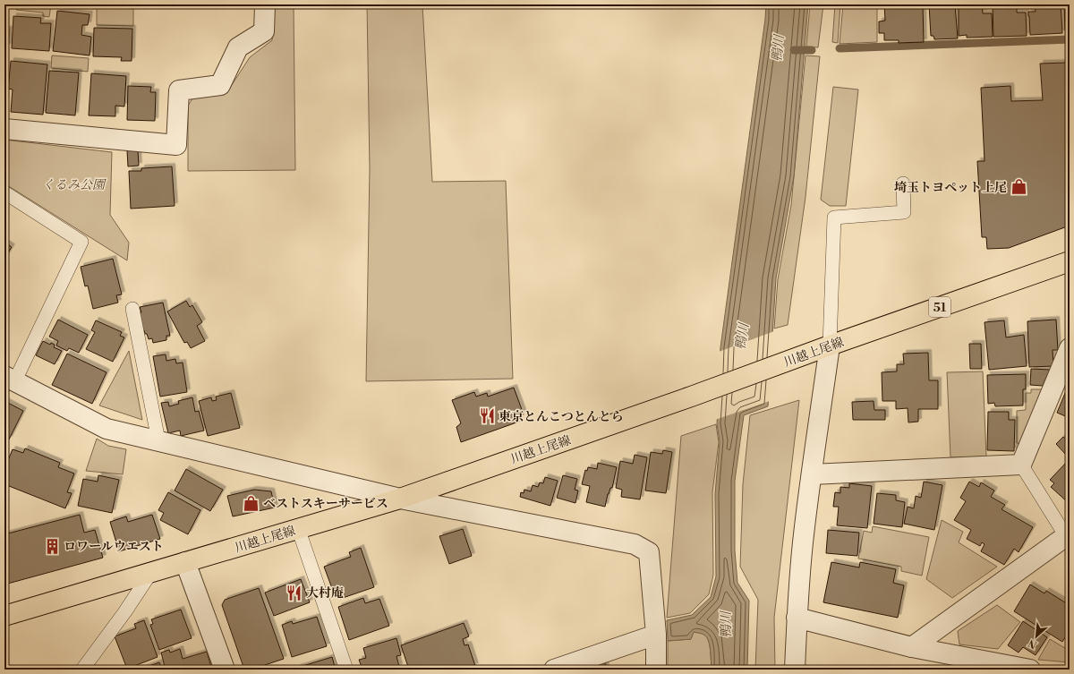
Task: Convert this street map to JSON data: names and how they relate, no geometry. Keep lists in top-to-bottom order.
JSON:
{
  "streets": {
    "main road": ["51", "川越上尾線"]
  },
  "water": ["鴨川"],
  "parks": ["くるみ公園"],
  "places": {
    "shop": ["埼玉トヨペット上尾", "ベストスキーサービス"],
    "restaurant": ["東京とんこつとんとら", "大村庵"],
    "building": ["ロワールウエスト"]
  },
  "north": "bottom left"
}
